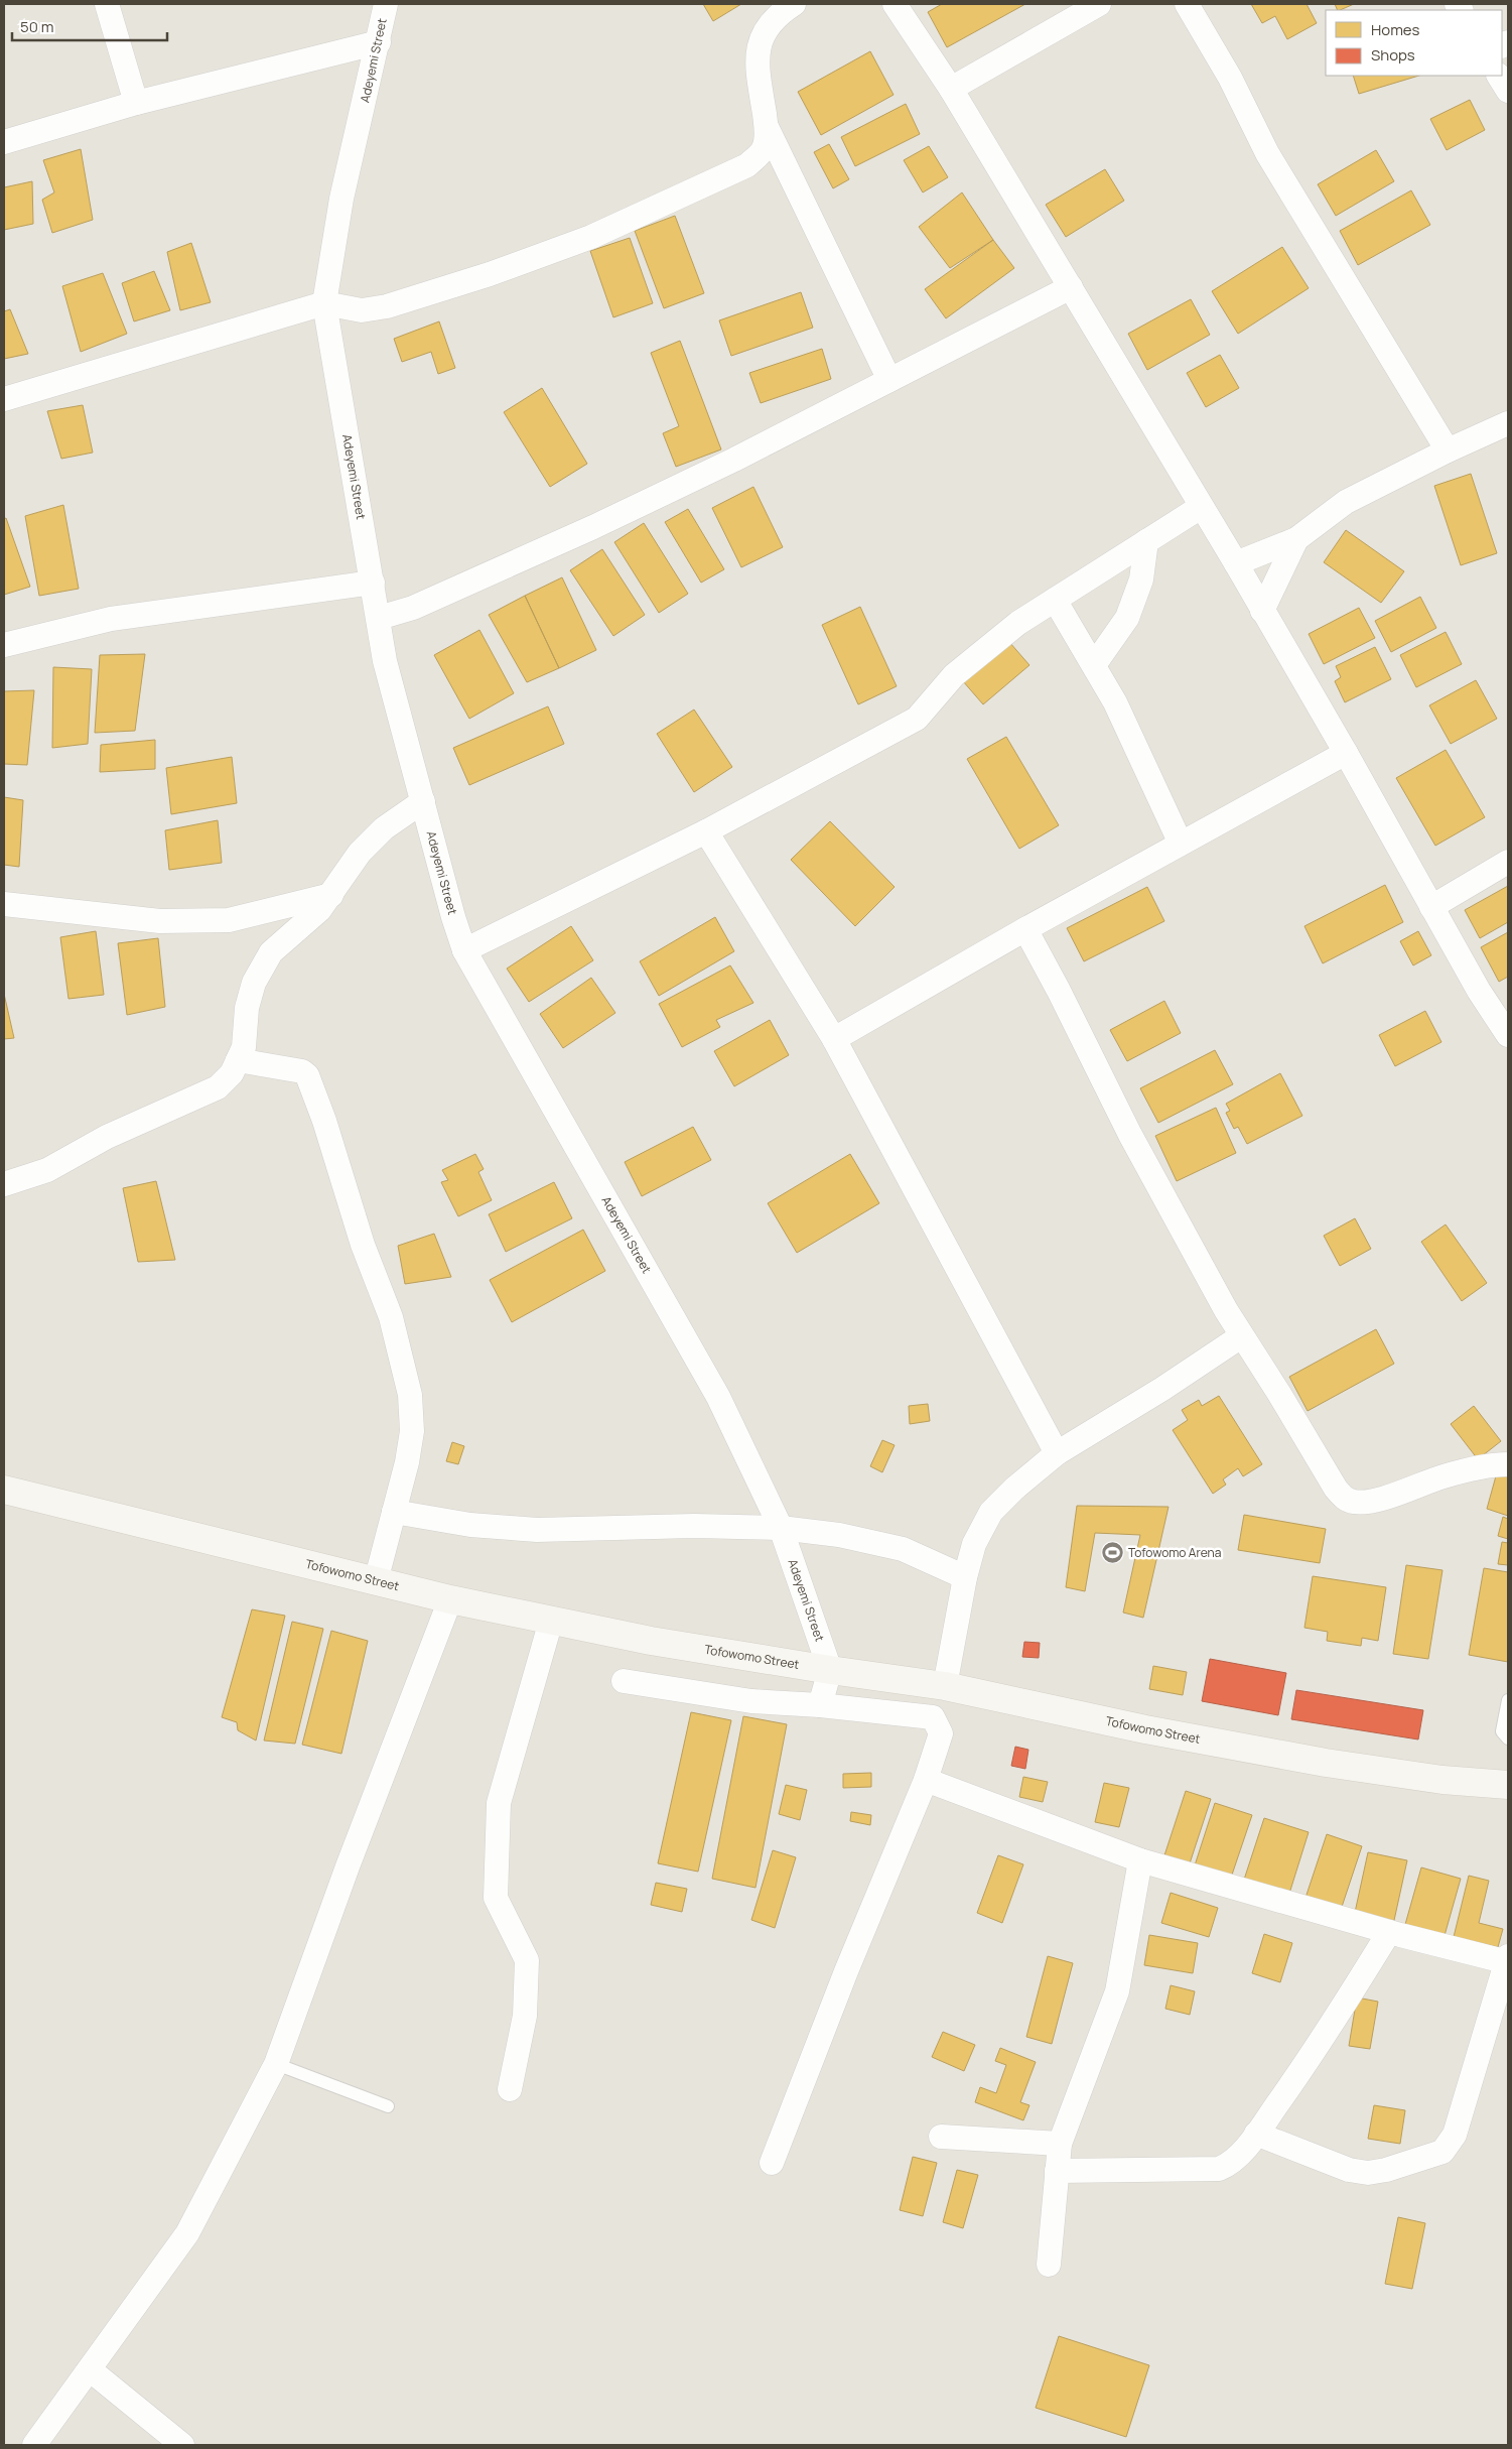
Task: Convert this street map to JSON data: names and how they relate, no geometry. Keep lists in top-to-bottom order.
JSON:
{
  "streets": {
    "street": ["Adeyemi Street", "Tofowomo Street"]
  },
  "crossings": [
    ["Adeyemi Street", "Tofowomo Street"]
  ],
  "places": {
    "sports": ["Tofowomo Arena"]
  },
  "legend": ["Homes", "Shops"],
  "scale_bar": "50 m"
}
